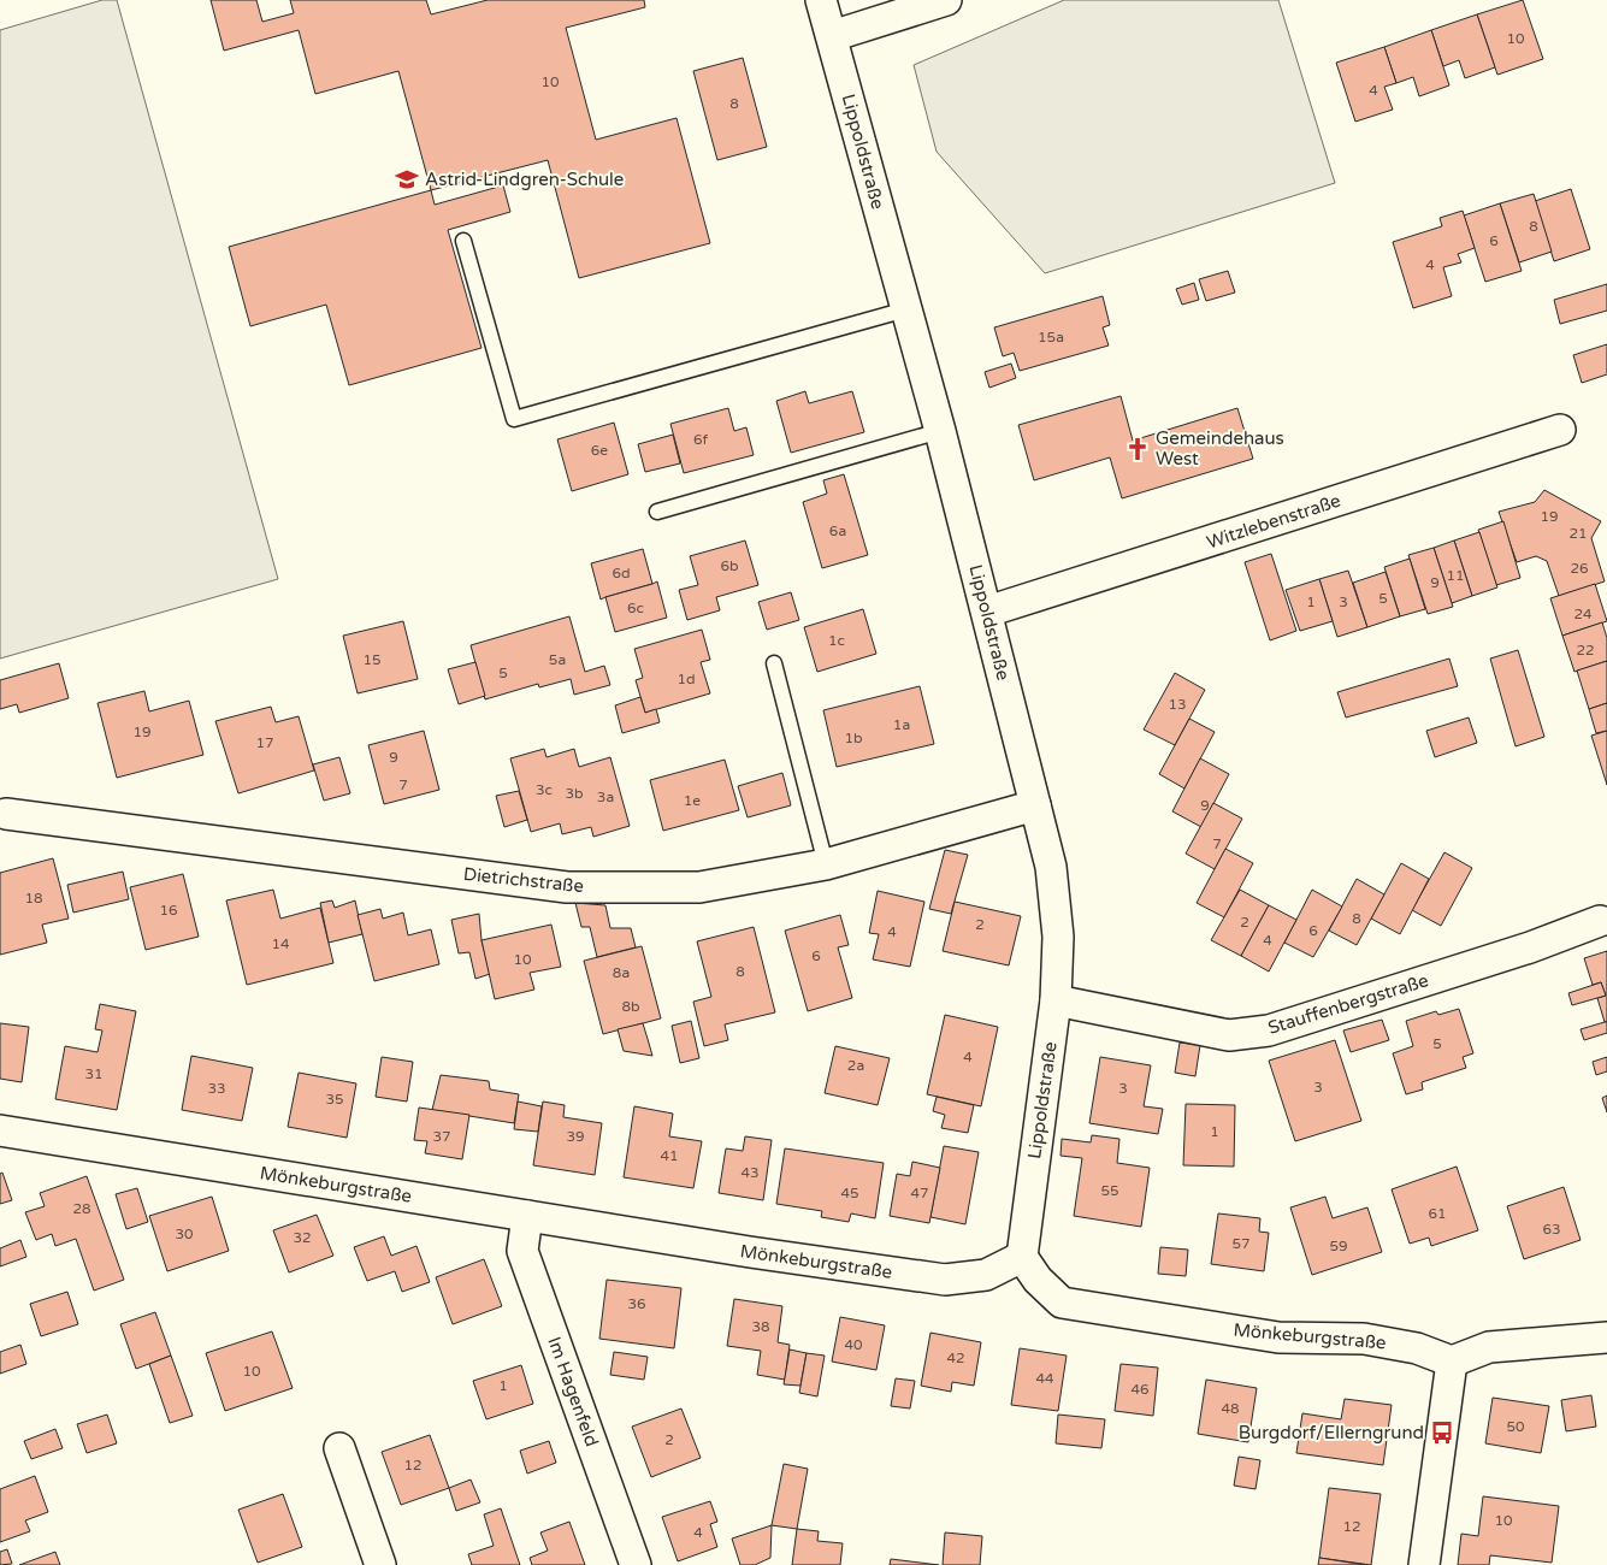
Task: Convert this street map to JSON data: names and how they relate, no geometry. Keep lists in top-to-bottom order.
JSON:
{
  "streets": {
    "street": [
      "Lippoldstraße",
      "Witzlebenstraße",
      "Dietrichstraße",
      "Stauffenbergstraße",
      "Mönkeburgstraße",
      "Im Hagenfeld"
    ]
  },
  "crossings": [
    ["Lippoldstraße", "Witzlebenstraße"],
    ["Lippoldstraße", "Dietrichstraße"],
    ["Lippoldstraße", "Stauffenbergstraße"],
    ["Lippoldstraße", "Mönkeburgstraße"],
    ["Mönkeburgstraße", "Im Hagenfeld"]
  ],
  "places": {
    "school or university": ["Astrid-Lindgren-Schule"],
    "church": ["Gemeindehaus West"],
    "bus stop": ["Burgdorf/Ellerngrund"]
  },
  "house_numbers": [
    "10",
    "10",
    "4",
    "8",
    "8",
    "6",
    "4",
    "15a",
    "6f",
    "6e",
    "19",
    "6a",
    "21",
    "6b",
    "26",
    "6d",
    "11",
    "9",
    "5",
    "1",
    "3",
    "6c",
    "24",
    "1c",
    "22",
    "15",
    "5a",
    "5",
    "1d",
    "13",
    "1a",
    "19",
    "1b",
    "17",
    "9",
    "7",
    "3c",
    "3b",
    "3a",
    "1e",
    "9",
    "7",
    "18",
    "16",
    "8",
    "2",
    "2",
    "6",
    "4",
    "4",
    "14",
    "6",
    "10",
    "8",
    "8a",
    "8b",
    "5",
    "4",
    "2a",
    "31",
    "3",
    "33",
    "3",
    "35",
    "1",
    "37",
    "39",
    "41",
    "43",
    "55",
    "45",
    "47",
    "28",
    "61",
    "63",
    "30",
    "32",
    "57",
    "59",
    "36",
    "38",
    "40",
    "42",
    "10",
    "44",
    "1",
    "46",
    "48",
    "50",
    "2",
    "12",
    "10",
    "12",
    "4"
  ]
}
